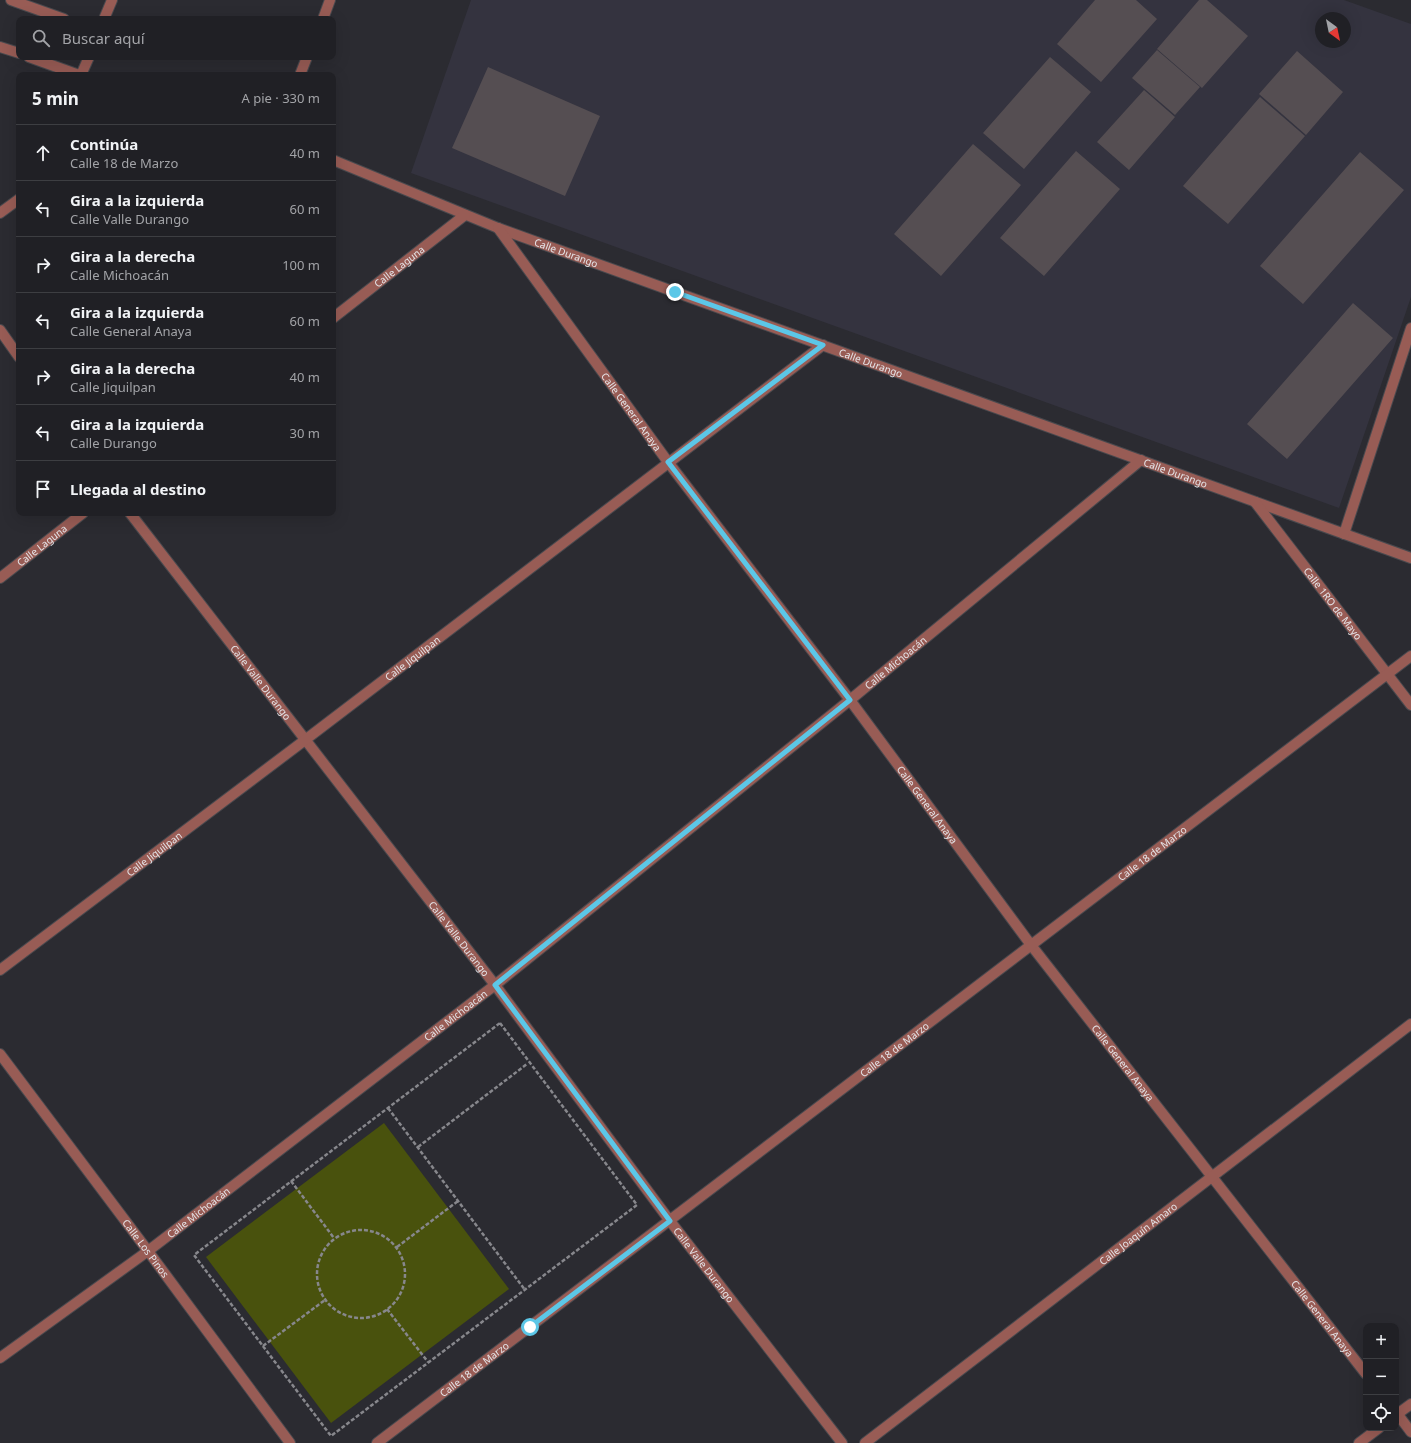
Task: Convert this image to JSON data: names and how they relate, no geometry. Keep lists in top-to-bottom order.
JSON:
{
  "streets": {
    "street": [
      "Calle Durango",
      "Calle Laguna",
      "Calle General Anaya",
      "Calle 1RO de Mayo",
      "Calle Jiquilpan",
      "Calle Michoacán",
      "Calle Valle Durango",
      "Calle 18 de Marzo",
      "Calle Joaquín Amaro",
      "Calle Los Pinos"
    ]
  },
  "crossings": [
    ["Calle Durango", "Calle Laguna"],
    ["Calle Durango", "Calle General Anaya"],
    ["Calle Durango", "Calle 1RO de Mayo"],
    ["Calle Durango", "Calle Jiquilpan"],
    ["Calle Durango", "Calle Michoacán"],
    ["Calle General Anaya", "Calle Jiquilpan"],
    ["Calle General Anaya", "Calle Michoacán"],
    ["Calle General Anaya", "Calle 18 de Marzo"],
    ["Calle General Anaya", "Calle Joaquín Amaro"],
    ["Calle 1RO de Mayo", "Calle 18 de Marzo"],
    ["Calle Jiquilpan", "Calle Valle Durango"],
    ["Calle Michoacán", "Calle Valle Durango"],
    ["Calle Michoacán", "Calle Los Pinos"],
    ["Calle Valle Durango", "Calle 18 de Marzo"]
  ],
  "north": "bottom right",
  "page": {
    "search": "Buscar aquí",
    "heading": ["5 min", "A pie · 330 m"],
    "list": [
      ["Continúa", "Calle 18 de Marzo", "40 m"],
      ["Gira a la izquierda", "Calle Valle Durango", "60 m"],
      ["Gira a la derecha", "Calle Michoacán", "100 m"],
      ["Gira a la izquierda", "Calle General Anaya", "60 m"],
      ["Gira a la derecha", "Calle Jiquilpan", "40 m"],
      ["Gira a la izquierda", "Calle Durango", "30 m"],
      "Llegada al destino"
    ],
    "map_buttons": ["+", "−"]
  }
}
